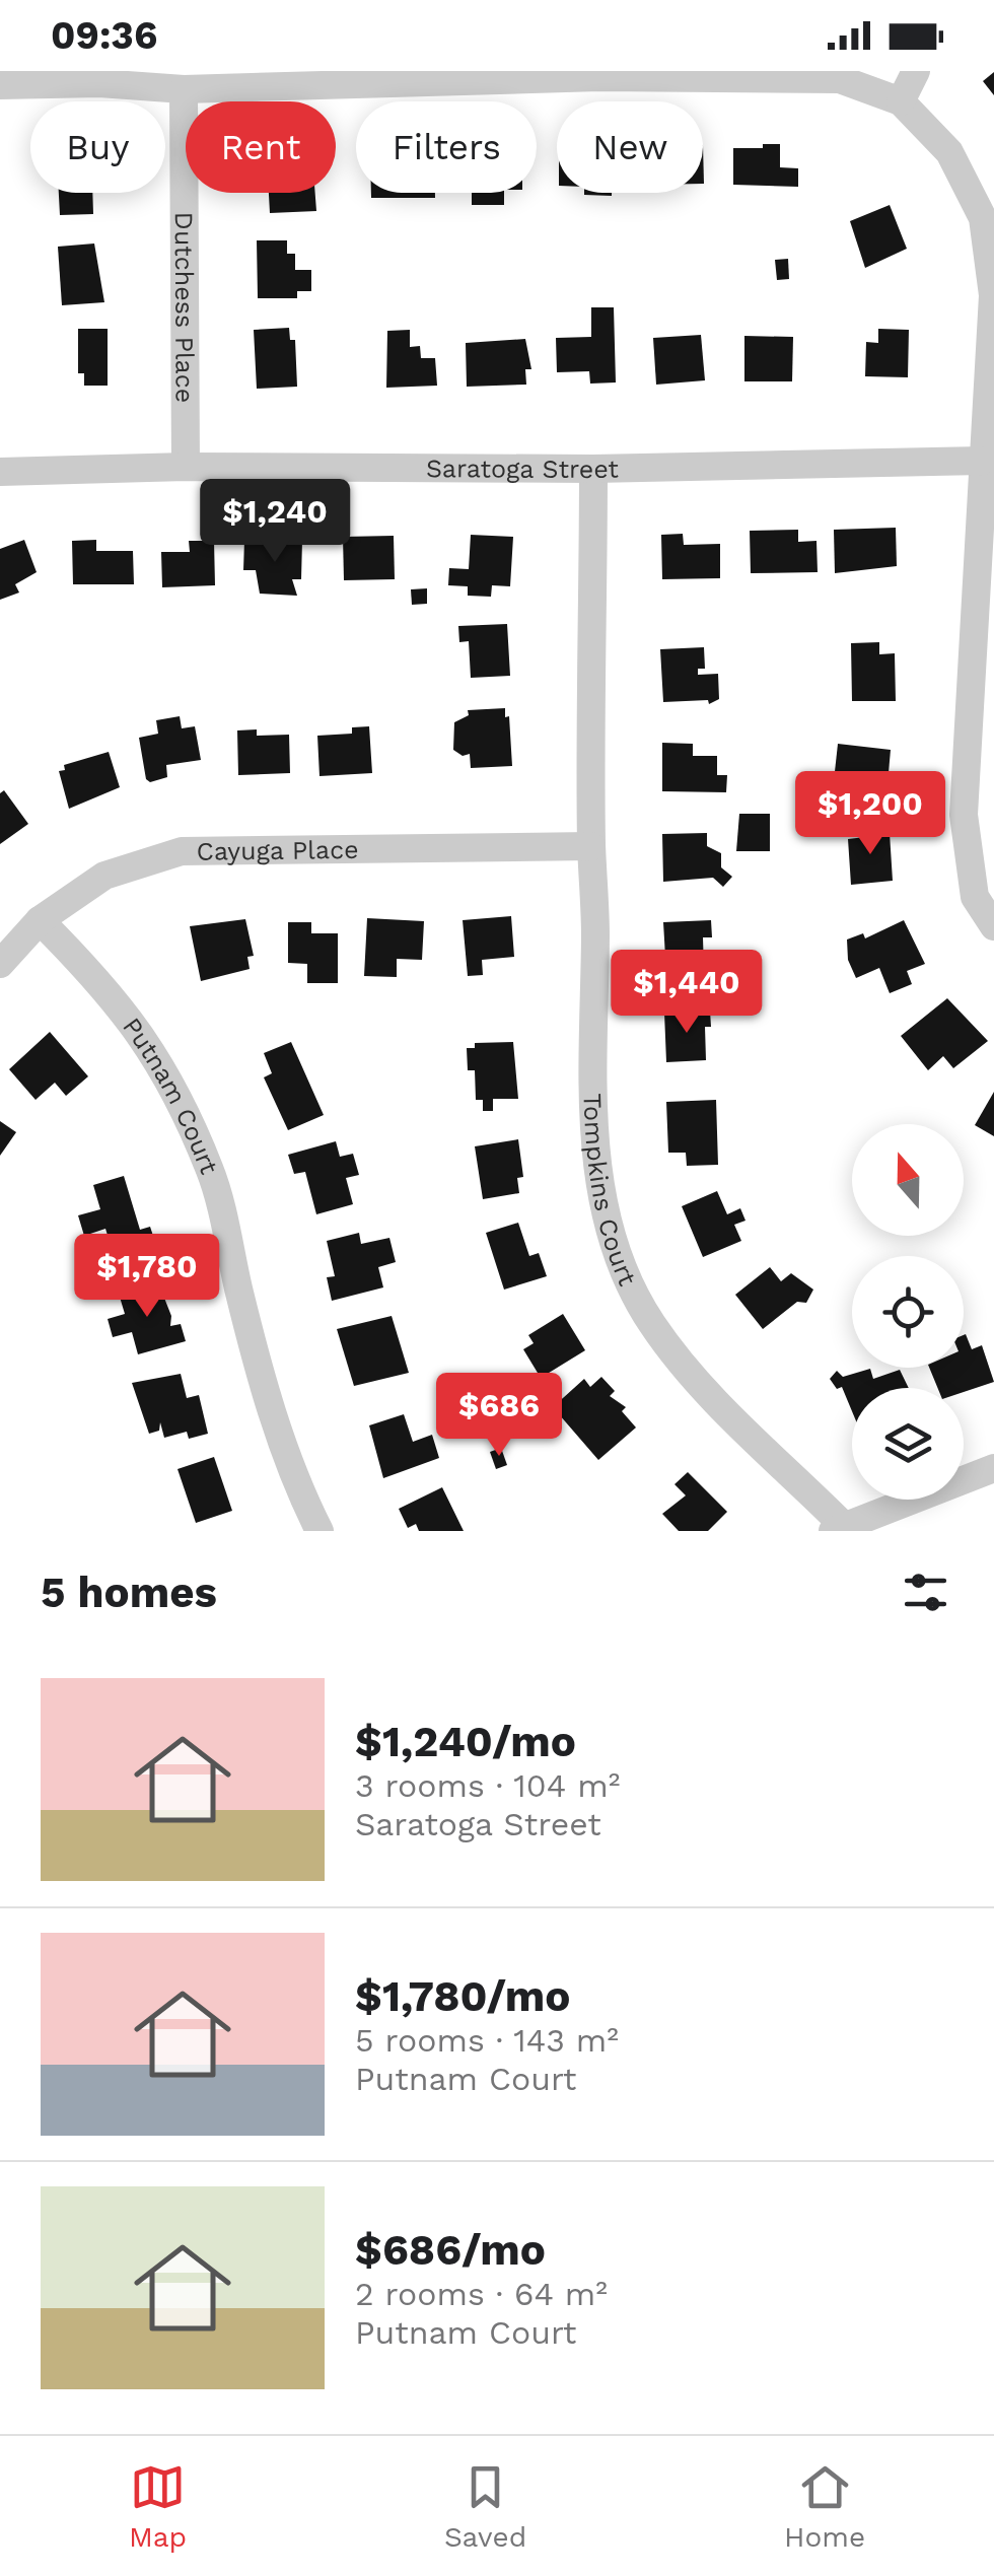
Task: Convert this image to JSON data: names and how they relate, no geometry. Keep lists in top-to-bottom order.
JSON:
{
  "streets": {
    "street": [
      "Dutchess Place",
      "Saratoga Street",
      "Cayuga Place",
      "Putnam Court",
      "Tompkins Court"
    ]
  },
  "crossings": [
    ["Dutchess Place", "Saratoga Street"],
    ["Saratoga Street", "Tompkins Court"],
    ["Cayuga Place", "Putnam Court"],
    ["Cayuga Place", "Tompkins Court"]
  ],
  "north": "top",
  "page": {
    "status": "09:36",
    "chip": [
      "Buy",
      "Rent",
      "Filters",
      "New"
    ],
    "price": [
      "$1,240",
      "$1,200",
      "$1,440",
      "$1,780",
      "$686"
    ],
    "heading": "5 homes",
    "list": [
      {
        "name": "$1,240/mo",
        "note": "3 rooms · 104 m² · Saratoga Street"
      },
      {
        "name": "$1,780/mo",
        "note": "5 rooms · 143 m² · Putnam Court"
      },
      {
        "name": "$686/mo",
        "note": "2 rooms · 64 m² · Putnam Court"
      }
    ],
    "tabs": ["Map", "Saved", "Home"]
  }
}
